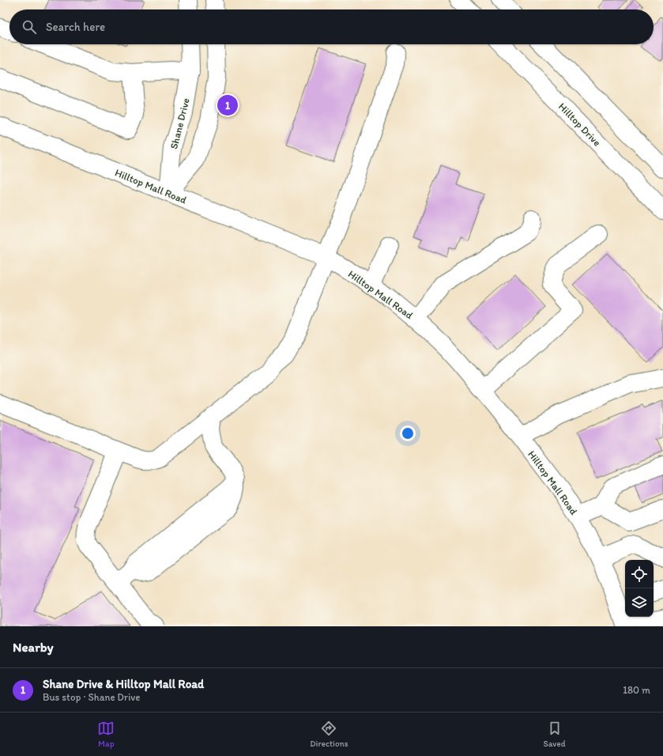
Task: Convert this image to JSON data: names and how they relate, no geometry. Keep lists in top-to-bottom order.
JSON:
{
  "streets": {
    "street": ["Shane Drive", "Hilltop Drive", "Hilltop Mall Road"]
  },
  "crossings": [
    ["Shane Drive", "Hilltop Mall Road"]
  ],
  "page": {
    "search": "Search here",
    "pins": "1",
    "heading": "Nearby",
    "list": [
      {
        "mark": "1",
        "name": "Shane Drive & Hilltop Mall Road",
        "note": "Bus stop · Shane Drive",
        "value": "180 m"
      }
    ],
    "nav": ["Map", "Directions", "Saved"]
  }
}
